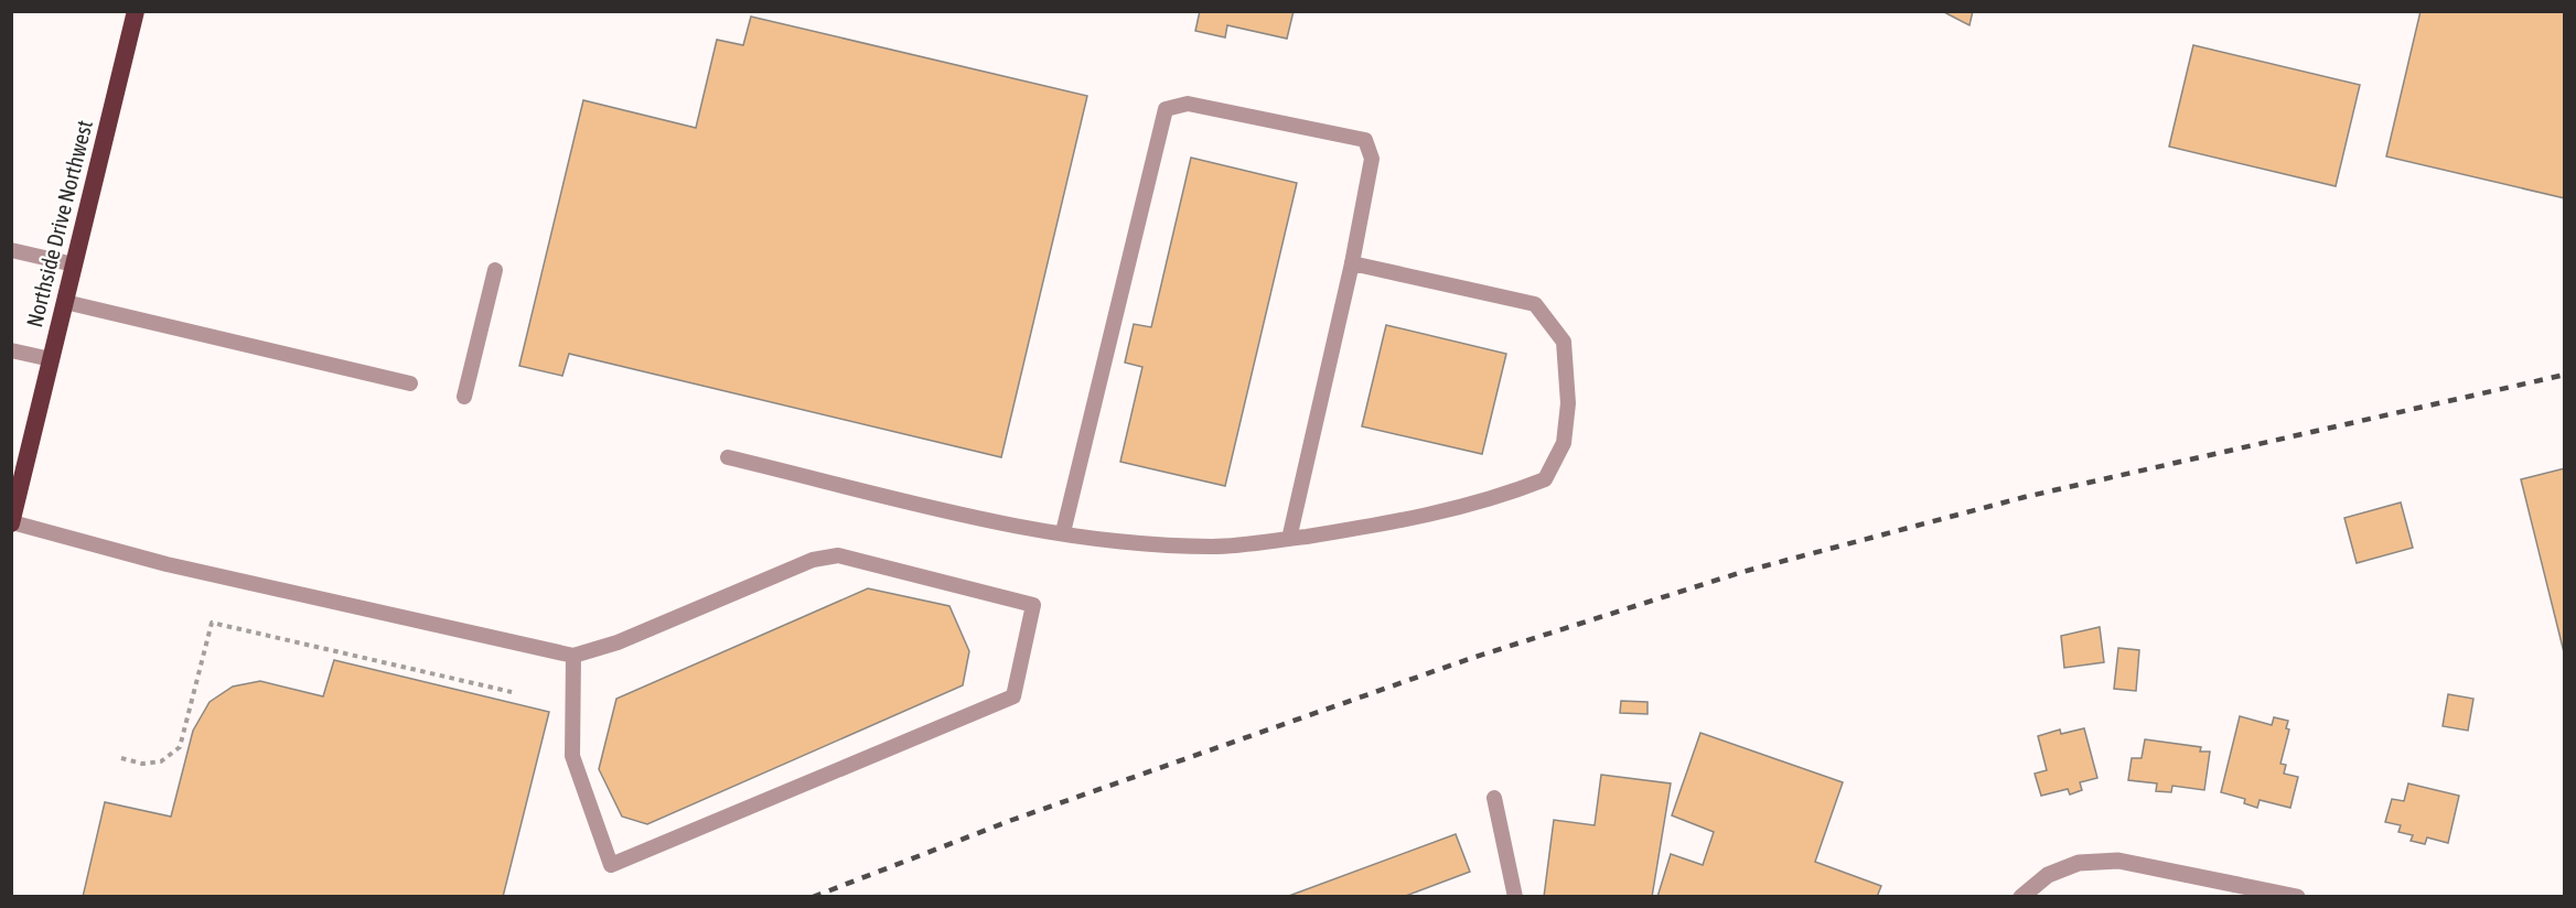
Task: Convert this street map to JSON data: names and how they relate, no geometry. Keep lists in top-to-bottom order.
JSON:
{
  "streets": {
    "highway": ["Northside Drive Northwest"]
  }
}
